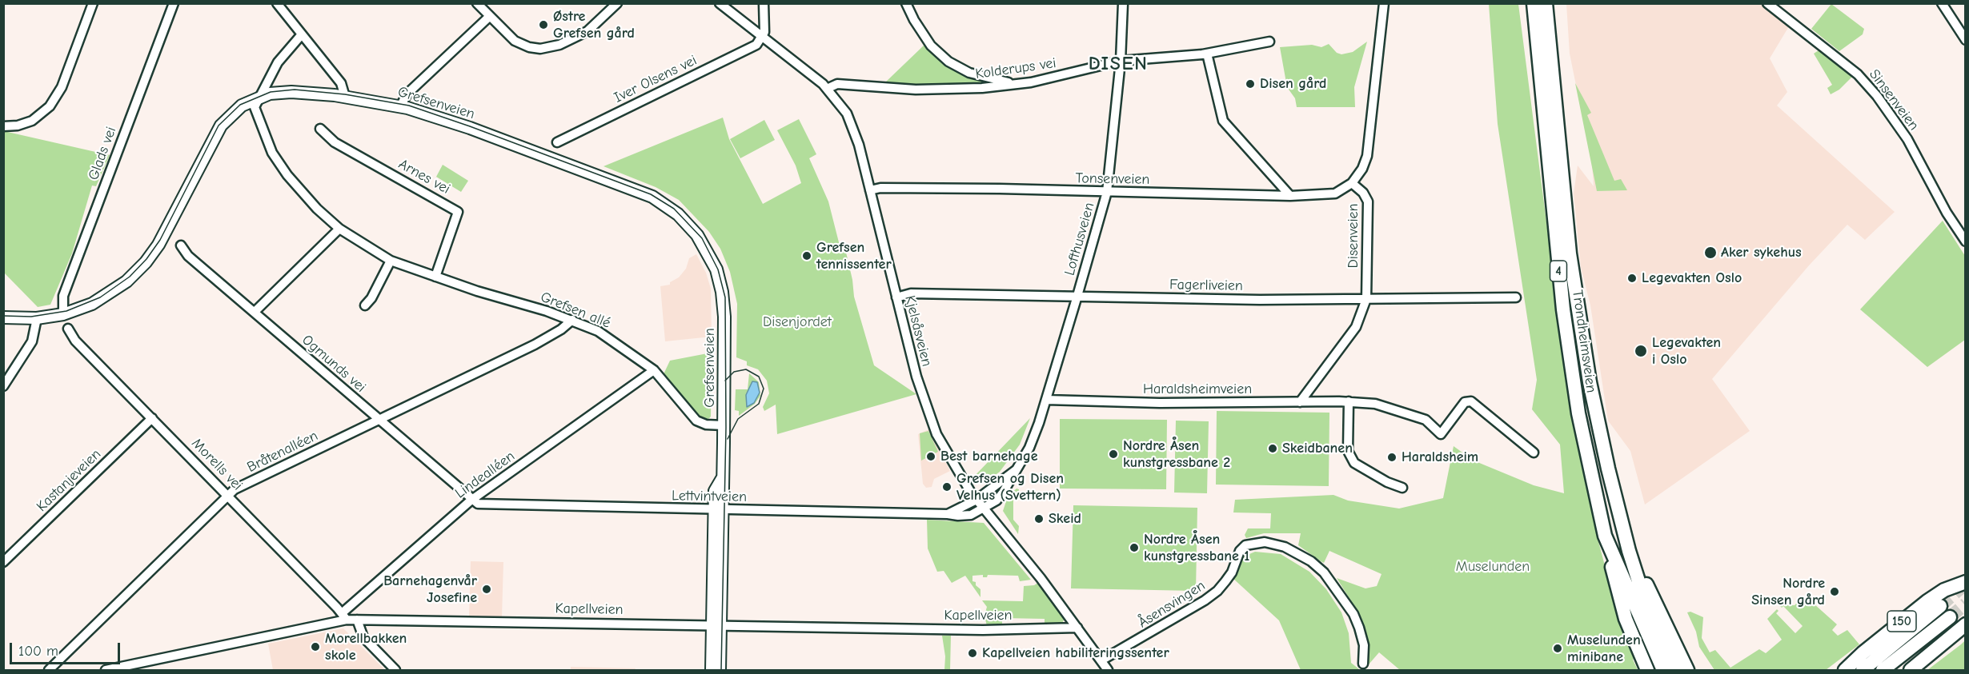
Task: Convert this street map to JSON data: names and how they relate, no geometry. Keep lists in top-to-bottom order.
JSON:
{
  "streets": {
    "highway": ["4", "Trondheimsveien", "150"],
    "main road": ["Grefsenveien"],
    "street": [
      "Kolderups vei",
      "Iver Olsens vei",
      "Sinsenveien",
      "Glads vei",
      "Arnes vei",
      "Tonsenveien",
      "Disenveien",
      "Lofthusveien",
      "Fagerliveien",
      "Grefsen allé",
      "Kjelsåsveien",
      "Ogmunds vei",
      "Haraldsheimveien",
      "Bråtenalléen",
      "Morells vei",
      "Lindealléen",
      "Kastanjeveien",
      "Lettvintveien",
      "Åsensvingen",
      "Kapellveien"
    ]
  },
  "crossings": [
    ["Kolderups vei", "Lofthusveien"],
    ["Kolderups vei", "Kjelsåsveien"],
    ["Iver Olsens vei", "Kjelsåsveien"],
    ["Grefsenveien", "Glads vei"],
    ["Grefsenveien", "Grefsen allé"],
    ["Grefsenveien", "Lettvintveien"],
    ["Grefsenveien", "Kapellveien"],
    ["Arnes vei", "Grefsen allé"],
    ["Tonsenveien", "Disenveien"],
    ["Tonsenveien", "Lofthusveien"],
    ["Tonsenveien", "Kjelsåsveien"],
    ["Disenveien", "Fagerliveien"],
    ["Disenveien", "Haraldsheimveien"],
    ["Lofthusveien", "Fagerliveien"],
    ["Lofthusveien", "Kjelsåsveien"],
    ["Lofthusveien", "Haraldsheimveien"],
    ["Lofthusveien", "Lettvintveien"],
    ["4", "Trondheimsveien"],
    ["Fagerliveien", "Kjelsåsveien"],
    ["Grefsen allé", "Bråtenalléen"],
    ["Grefsen allé", "Lindealléen"],
    ["Kjelsåsveien", "Lettvintveien"],
    ["Kjelsåsveien", "Åsensvingen"],
    ["Kjelsåsveien", "Kapellveien"],
    ["Ogmunds vei", "Bråtenalléen"],
    ["Ogmunds vei", "Lindealléen"],
    ["Ogmunds vei", "Lettvintveien"],
    ["Bråtenalléen", "Morells vei"],
    ["Morells vei", "Lindealléen"],
    ["Morells vei", "Kastanjeveien"],
    ["Morells vei", "Kapellveien"],
    ["Lindealléen", "Lettvintveien"],
    ["Lindealléen", "Kapellveien"]
  ],
  "districts": ["DISEN"],
  "parks": ["Disenjordet", "Muselunden"],
  "places": [
    "Østre Grefsen gård",
    "Disen gård",
    "Aker sykehus",
    "Grefsen tennissenter",
    "Legevakten Oslo",
    "Legevakten i Oslo",
    "Skeidbanen",
    "Nordre Åsen kunstgressbane 2",
    "Best barnehage",
    "Haraldsheim",
    "Grefsen og Disen Velhus (Svettern)",
    "Skeid",
    "Nordre Åsen kunstgressbane 1",
    "Barnehagenvår Josefine",
    "Nordre Sinsen gård",
    "Morellbakken skole",
    "Muselunden minibane",
    "Kapellveien habiliteringssenter"
  ],
  "scale_bar": "100 m"
}
